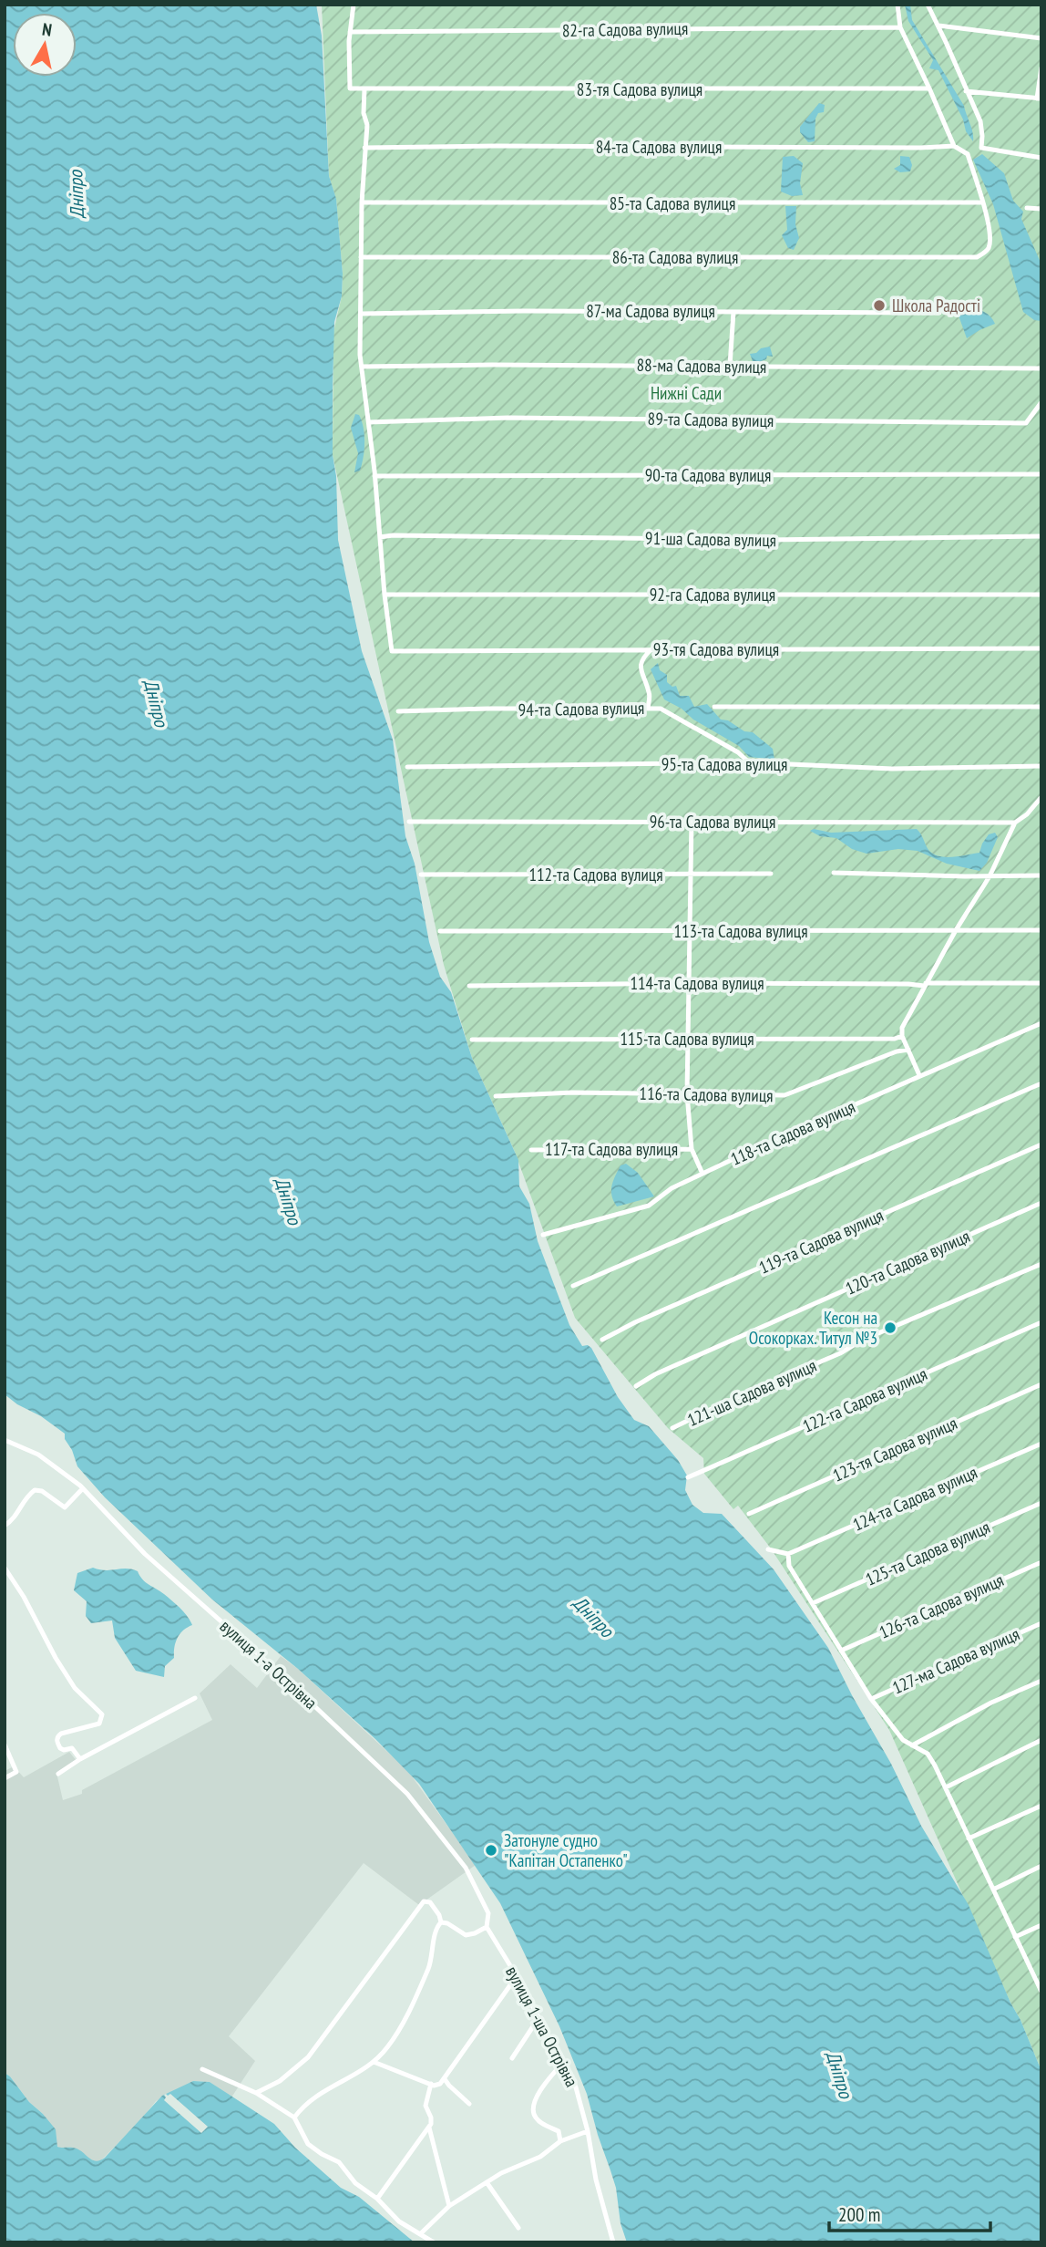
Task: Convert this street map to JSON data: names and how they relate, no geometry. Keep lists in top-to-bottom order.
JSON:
{
  "streets": {
    "street": [
      "82-га Садова вулиця",
      "83-тя Садова вулиця",
      "84-та Садова вулиця",
      "85-та Садова вулиця",
      "86-та Садова вулиця",
      "87-ма Садова вулиця",
      "88-ма Садова вулиця",
      "89-та Садова вулиця",
      "90-та Садова вулиця",
      "91-ша Садова вулиця",
      "92-га Садова вулиця",
      "93-тя Садова вулиця",
      "94-та Садова вулиця",
      "95-та Садова вулиця",
      "96-та Садова вулиця",
      "112-та Садова вулиця",
      "113-та Садова вулиця",
      "114-та Садова вулиця",
      "115-та Садова вулиця",
      "116-та Садова вулиця",
      "118-та Садова вулиця",
      "117-та Садова вулиця",
      "119-та Садова вулиця",
      "120-та Садова вулиця",
      "121-ша Садова вулиця",
      "122-га Садова вулиця",
      "123-тя Садова вулиця",
      "124-та Садова вулиця",
      "125-та Садова вулиця",
      "126-та Садова вулиця",
      "127-ма Садова вулиця",
      "вулиця 1-а Острівна",
      "вулиця 1-ша Острівна"
    ]
  },
  "crossings": [
    ["82-га Садова вулиця", "83-тя Садова вулиця"],
    ["85-та Садова вулиця", "86-та Садова вулиця"],
    ["92-га Садова вулиця", "93-тя Садова вулиця"],
    ["94-та Садова вулиця", "95-та Садова вулиця"],
    ["вулиця 1-а Острівна", "вулиця 1-ша Острівна"]
  ],
  "water": ["Дніпро"],
  "parks": ["Нижні Сади"],
  "places": ["Школа Радості", "Кесон на Осокорках. Титул №3", "Затонуле судно \"Капітан Остапенко\""],
  "scale_bar": "200 m",
  "north": "top"
}
